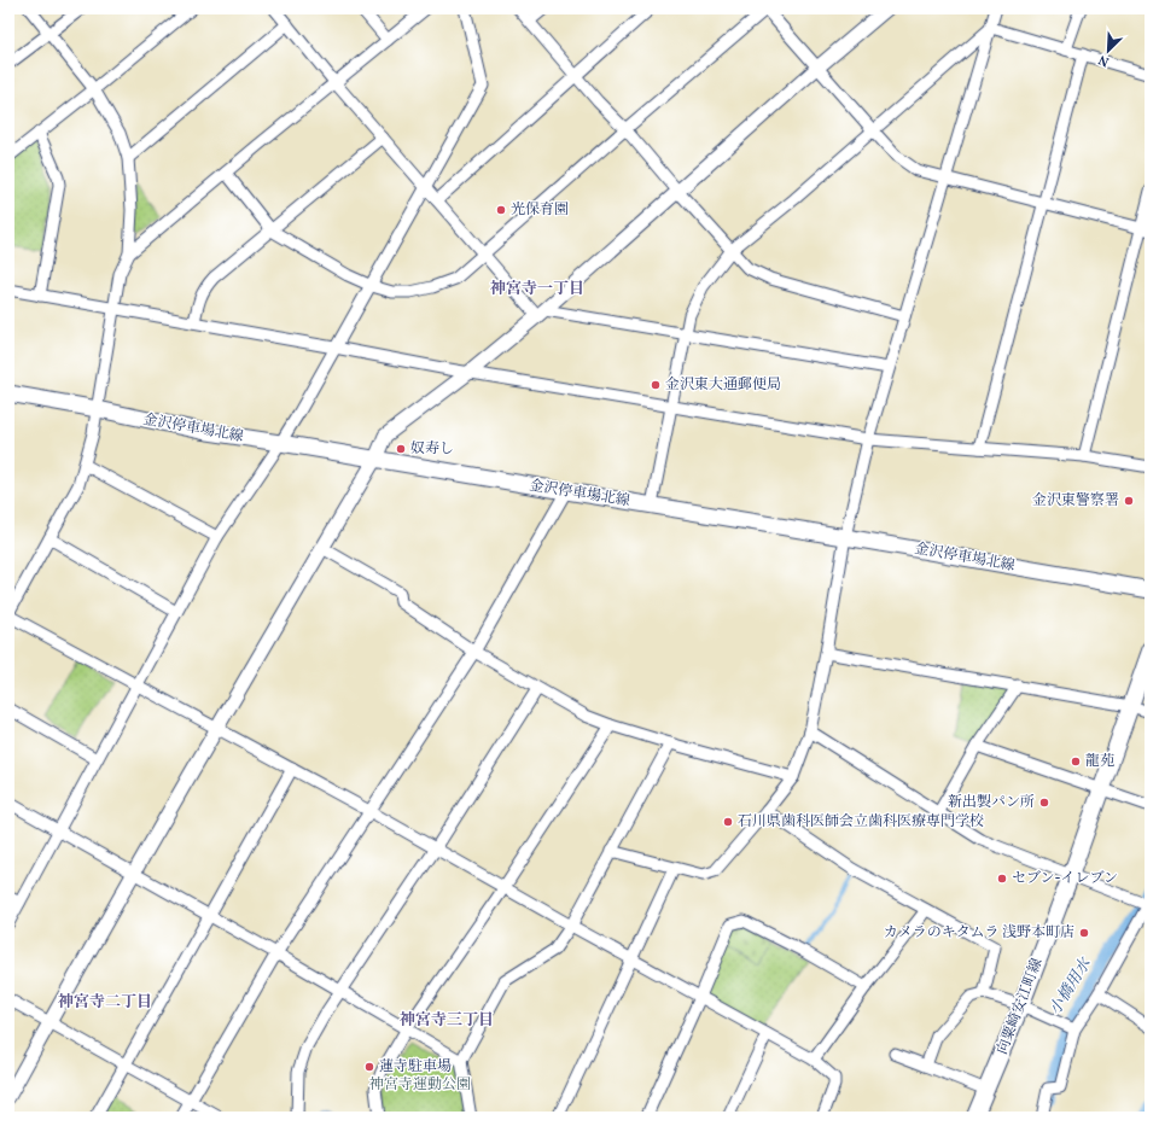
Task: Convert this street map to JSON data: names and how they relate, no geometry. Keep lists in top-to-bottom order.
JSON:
{
  "streets": {
    "main road": ["金沢停車場北線", "向粟崎安江町線"]
  },
  "districts": ["神宮寺一丁目", "神宮寺二丁目", "神宮寺三丁目"],
  "water": ["小橋用水"],
  "parks": ["神宮寺運動公園"],
  "places": [
    "光保育園",
    "金沢東大通郵便局",
    "奴寿し",
    "金沢東警察署",
    "龍苑",
    "新出製パン所",
    "石川県歯科医師会立歯科医療専門学校",
    "セブン-イレブン",
    "カメラのキタムラ 浅野本町店",
    "蓮寺駐車場"
  ],
  "north": "bottom left"
}
